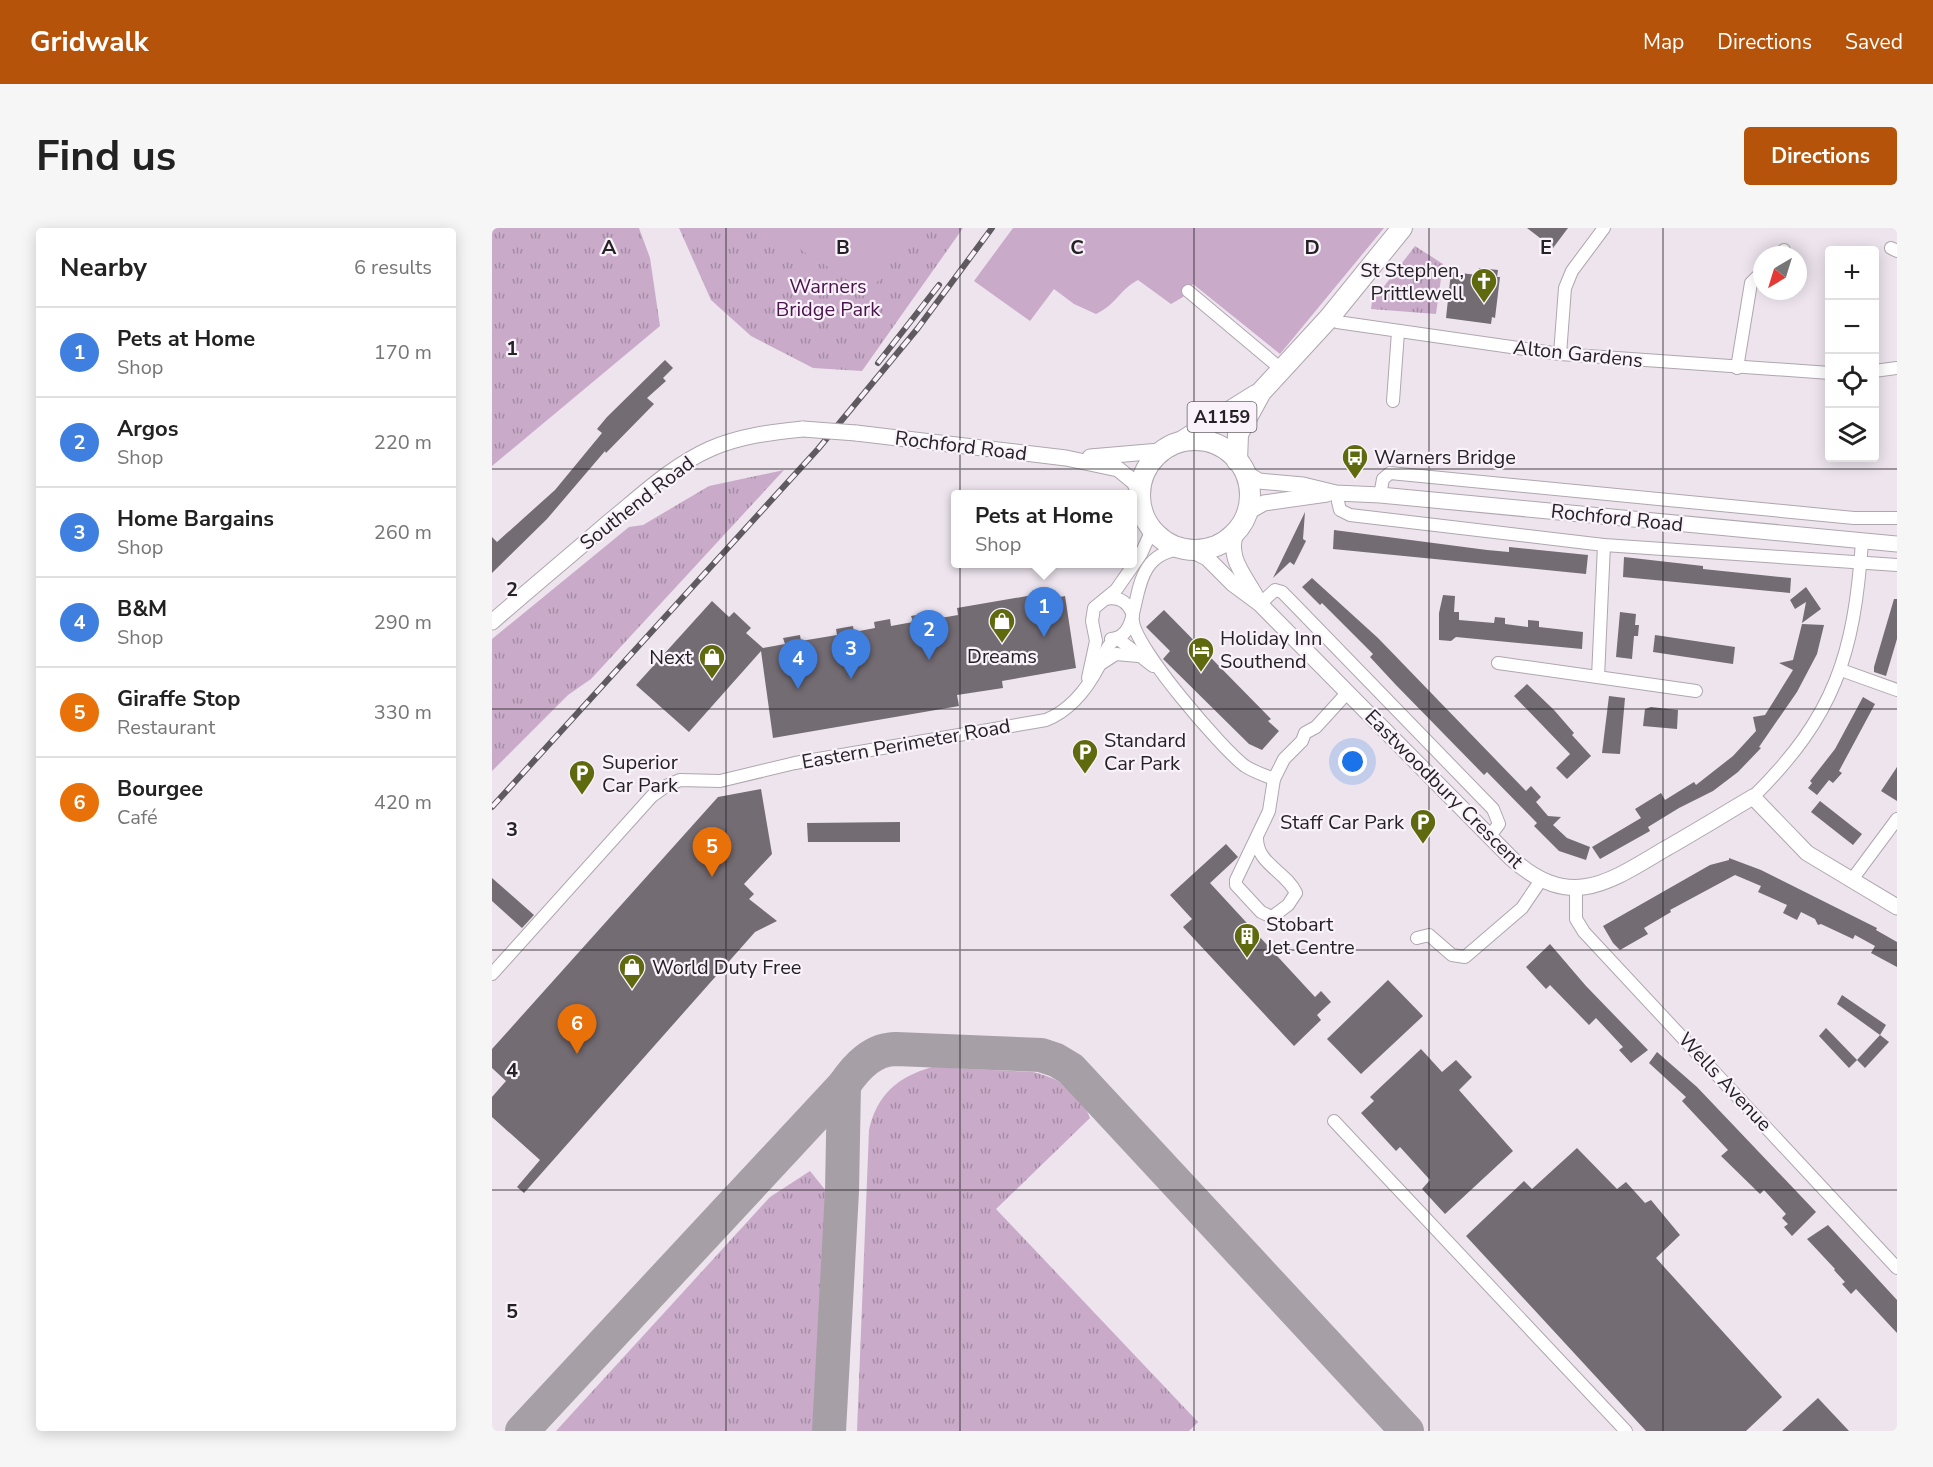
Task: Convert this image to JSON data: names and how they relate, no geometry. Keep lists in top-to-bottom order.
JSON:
{
  "streets": {
    "main road": ["A1159"],
    "street": [
      "Alton Gardens",
      "Rochford Road",
      "Southend Road",
      "Eastern Perimeter Road",
      "Eastwoodbury Crescent",
      "Wells Avenue"
    ]
  },
  "crossings": [
    ["Alton Gardens", "A1159"],
    ["A1159", "Rochford Road"],
    ["A1159", "Eastwoodbury Crescent"],
    ["Rochford Road", "Southend Road"],
    ["Rochford Road", "Eastwoodbury Crescent"],
    ["Eastwoodbury Crescent", "Wells Avenue"]
  ],
  "parks": ["Warners Bridge Park"],
  "places": {
    "church": ["St Stephen, Prittlewell"],
    "bus stop": ["Warners Bridge"],
    "shop": ["Dreams", "Next", "World Duty Free"],
    "hotel": ["Holiday Inn Southend"],
    "parking": ["Standard Car Park", "Superior Car Park", "Staff Car Park"],
    "building": ["Stobart Jet Centre"]
  },
  "north": "bottom left",
  "page": {
    "header": "Gridwalk",
    "nav": ["Map", "Directions", "Saved"],
    "buttons": "Directions",
    "title": "Find us",
    "heading": ["Nearby", "6 results"],
    "map_buttons": ["+", "−"],
    "list": [
      {
        "mark": "1",
        "name": "Pets at Home",
        "note": "Shop",
        "value": "170 m"
      },
      {
        "mark": "2",
        "name": "Argos",
        "note": "Shop",
        "value": "220 m"
      },
      {
        "mark": "3",
        "name": "Home Bargains",
        "note": "Shop",
        "value": "260 m"
      },
      {
        "mark": "4",
        "name": "B&M",
        "note": "Shop",
        "value": "290 m"
      },
      {
        "mark": "5",
        "name": "Giraffe Stop",
        "note": "Restaurant",
        "value": "330 m"
      },
      {
        "mark": "6",
        "name": "Bourgee",
        "note": "Café",
        "value": "420 m"
      }
    ],
    "popup": ["Pets at Home", "Shop"],
    "pins": [
      "1",
      "2",
      "3",
      "4",
      "5",
      "6"
    ]
  },
  "grid": {
    "columns": [
      "A",
      "B",
      "C",
      "D",
      "E"
    ],
    "rows": [
      "1",
      "2",
      "3",
      "4",
      "5"
    ]
  }
}
